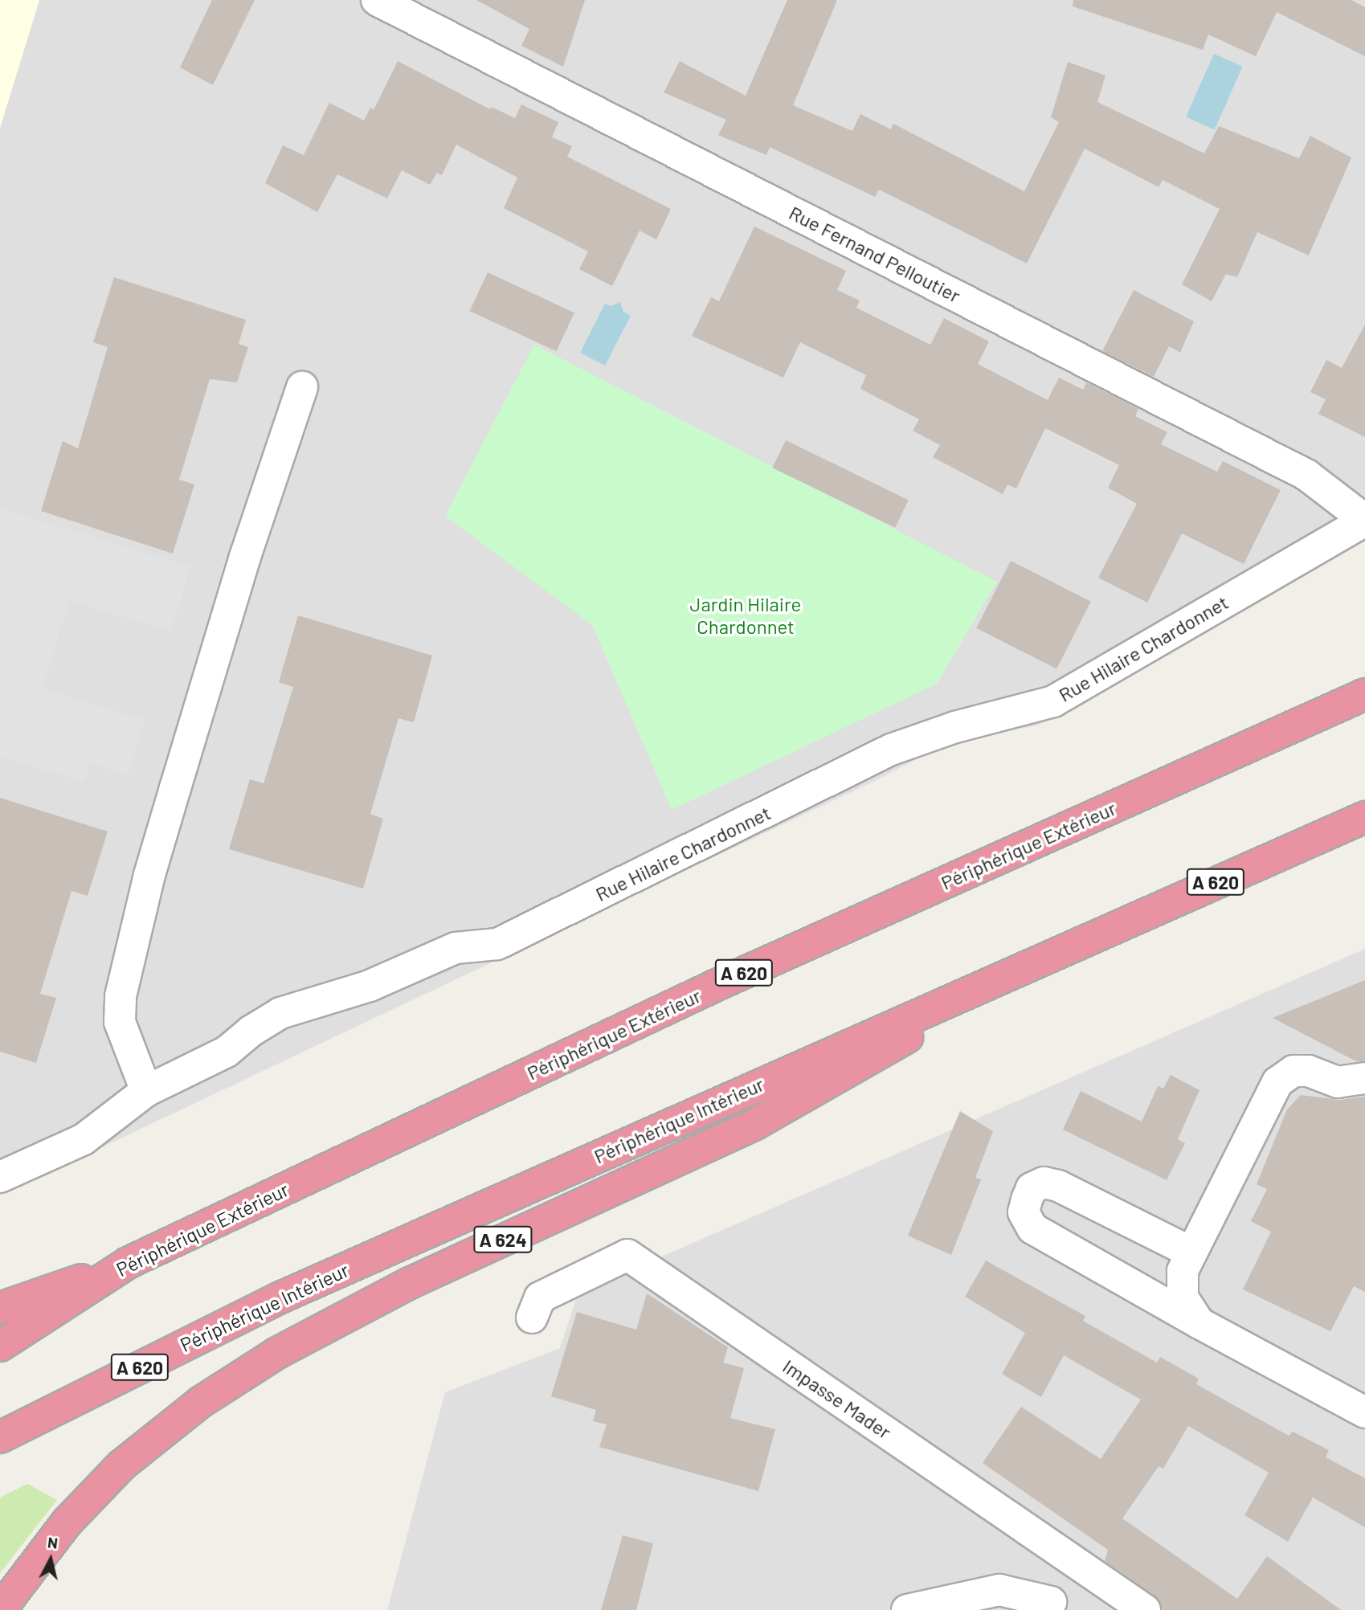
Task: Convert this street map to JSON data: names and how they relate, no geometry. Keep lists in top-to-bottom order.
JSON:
{
  "streets": {
    "highway": [
      "Périphérique Extérieur",
      "A 620",
      "Périphérique Intérieur",
      "A 624"
    ],
    "street": ["Rue Fernand Pelloutier", "Rue Hilaire Chardonnet", "Impasse Mader"]
  },
  "crossings": [
    ["Rue Fernand Pelloutier", "Rue Hilaire Chardonnet"],
    ["Périphérique Intérieur", "A 624"]
  ],
  "parks": ["Jardin Hilaire Chardonnet"],
  "north": "top"
}
